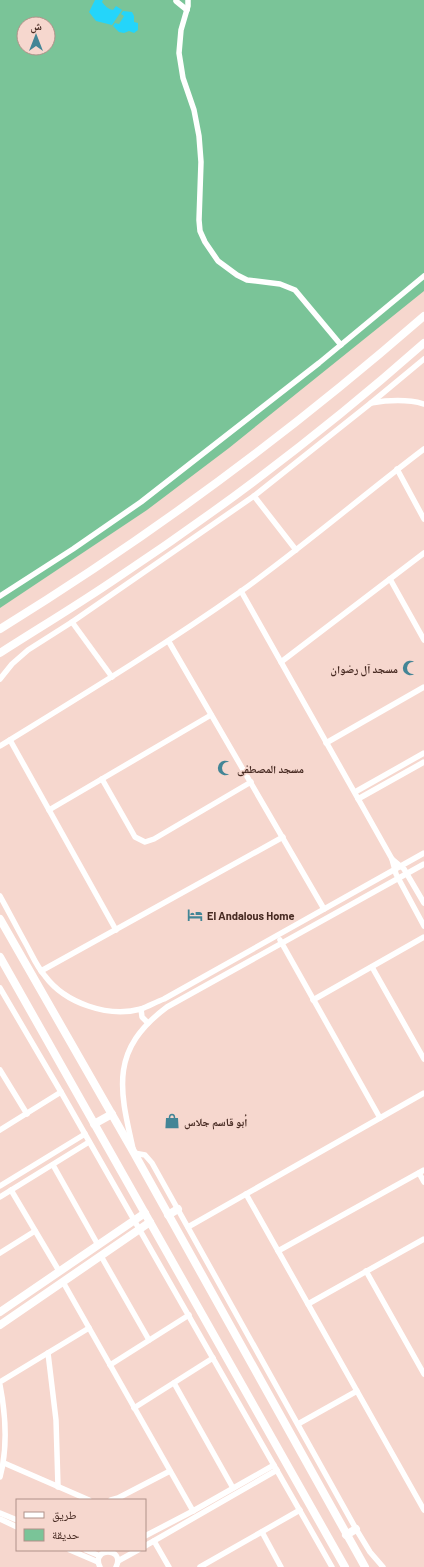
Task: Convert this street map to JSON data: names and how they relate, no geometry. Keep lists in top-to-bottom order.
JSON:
{
  "places": {
    "mosque": ["مسجد آل رضوان", "مسجد المصطفى"],
    "hotel": ["El Andalous Home"],
    "shop": ["أبو قاسم جلاس"]
  },
  "legend": ["طريق", "حديقة"],
  "north": "top"
}
